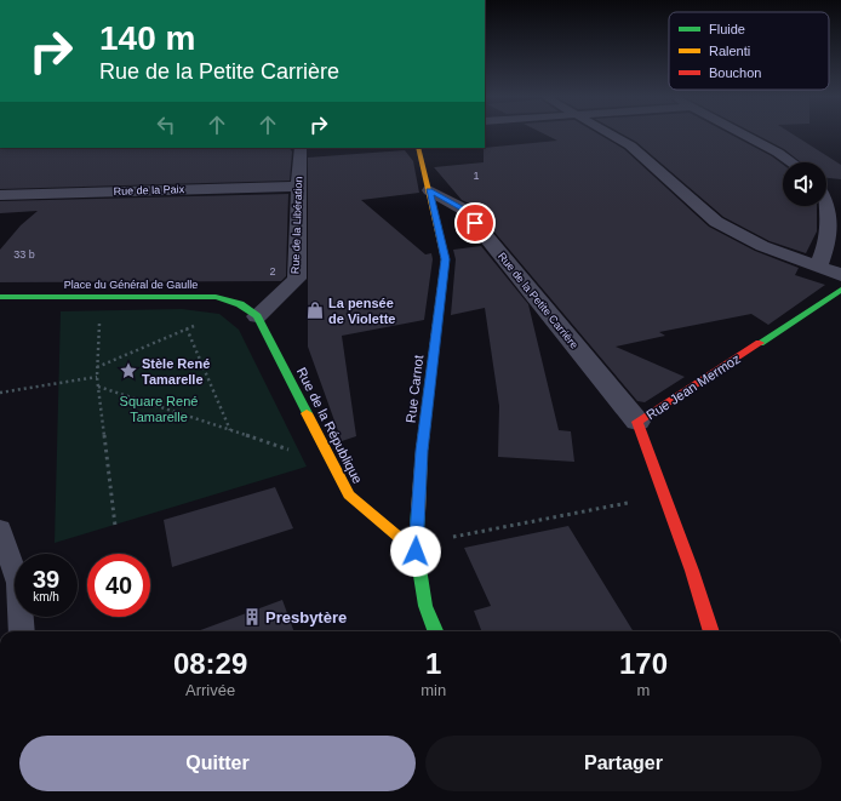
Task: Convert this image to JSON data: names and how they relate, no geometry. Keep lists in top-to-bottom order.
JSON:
{
  "streets": {
    "street": [
      "Rue de la Paix",
      "Rue de la Libération",
      "Place du Général de Gaulle",
      "Rue de la Petite Carrière",
      "Rue Jean Mermoz",
      "Rue Carnot",
      "Rue de la République"
    ]
  },
  "crossings": [
    ["Rue de la Paix", "Rue de la Libération"],
    ["Rue de la Libération", "Place du Général de Gaulle"],
    ["Rue de la Libération", "Rue de la République"],
    ["Place du Général de Gaulle", "Rue de la République"],
    ["Rue de la Petite Carrière", "Rue Jean Mermoz"],
    ["Rue de la Petite Carrière", "Rue Carnot"],
    ["Rue Carnot", "Rue de la République"]
  ],
  "parks": ["Square René Tamarelle"],
  "places": {
    "shop": ["La pensée de Violette"],
    "place": ["Stèle René Tamarelle"],
    "building": ["Presbytère"]
  },
  "house_numbers": ["1", "33 b", "2"],
  "legend": ["Fluide", "Ralenti", "Bouchon"],
  "page": {
    "turn": ["140 m", "Rue de la Petite Carrière"],
    "speed": "39 km/h",
    "limit": "40",
    "eta": [
      "08:29",
      "Arrivée",
      "1",
      "min",
      "170",
      "m"
    ],
    "buttons": ["Quitter", "Partager"]
  }
}
